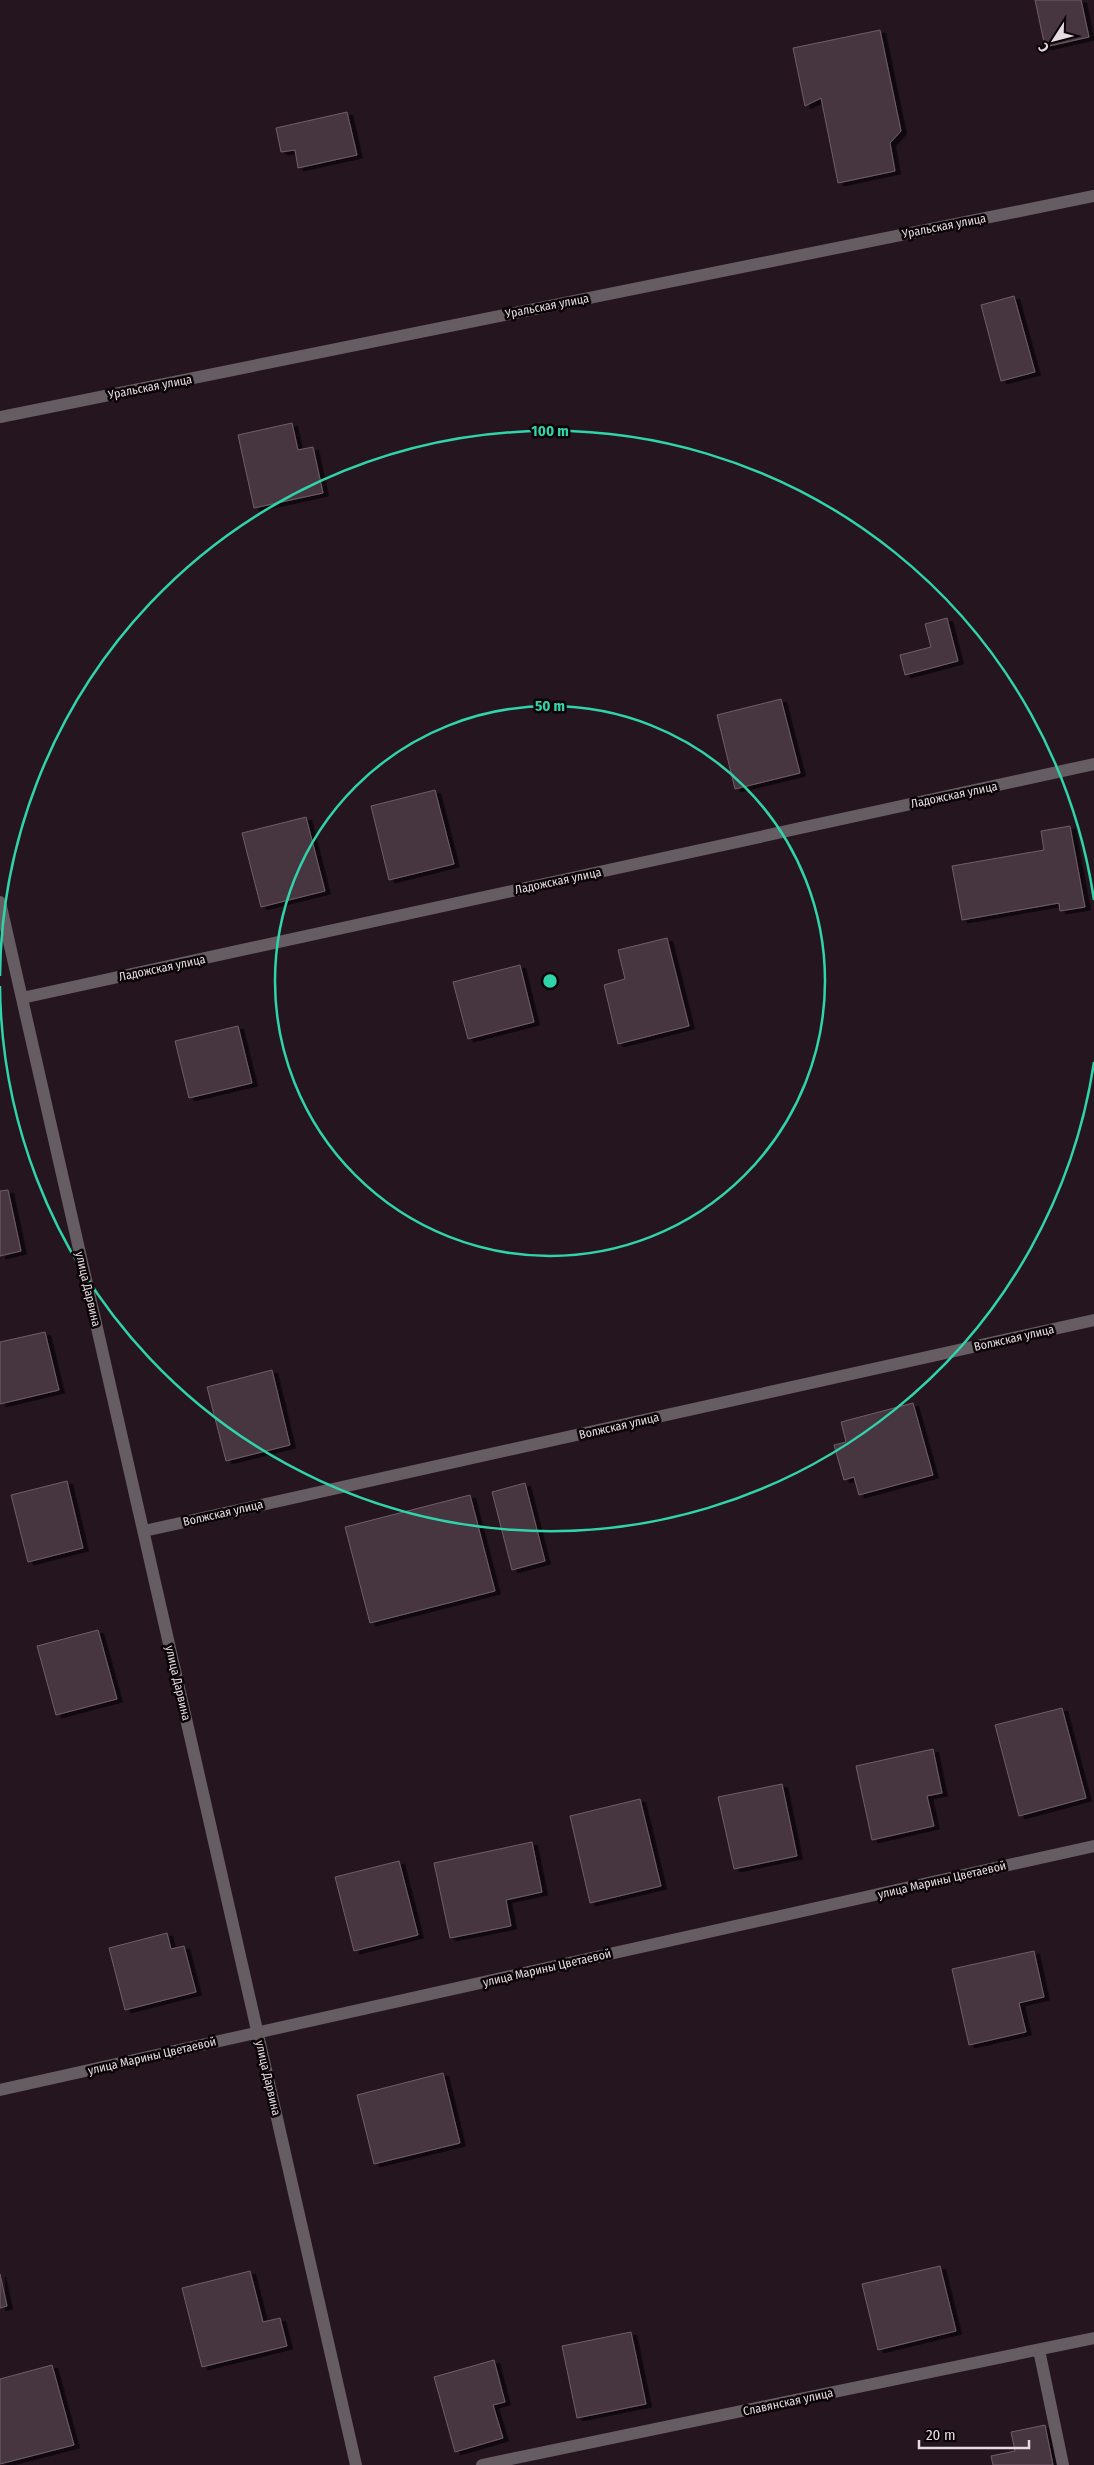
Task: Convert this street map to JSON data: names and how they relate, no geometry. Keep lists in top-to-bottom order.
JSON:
{
  "streets": {
    "street": [
      "Уральская улица",
      "Ладожская улица",
      "улица Дарвина",
      "Волжская улица",
      "улица Марины Цветаевой",
      "Славянская улица"
    ]
  },
  "crossings": [
    ["Ладожская улица", "улица Дарвина"],
    ["улица Дарвина", "Волжская улица"],
    ["улица Дарвина", "улица Марины Цветаевой"]
  ],
  "scale_bar": "20 m",
  "north": "bottom left",
  "rings": ["100 m", "50 m"]
}
